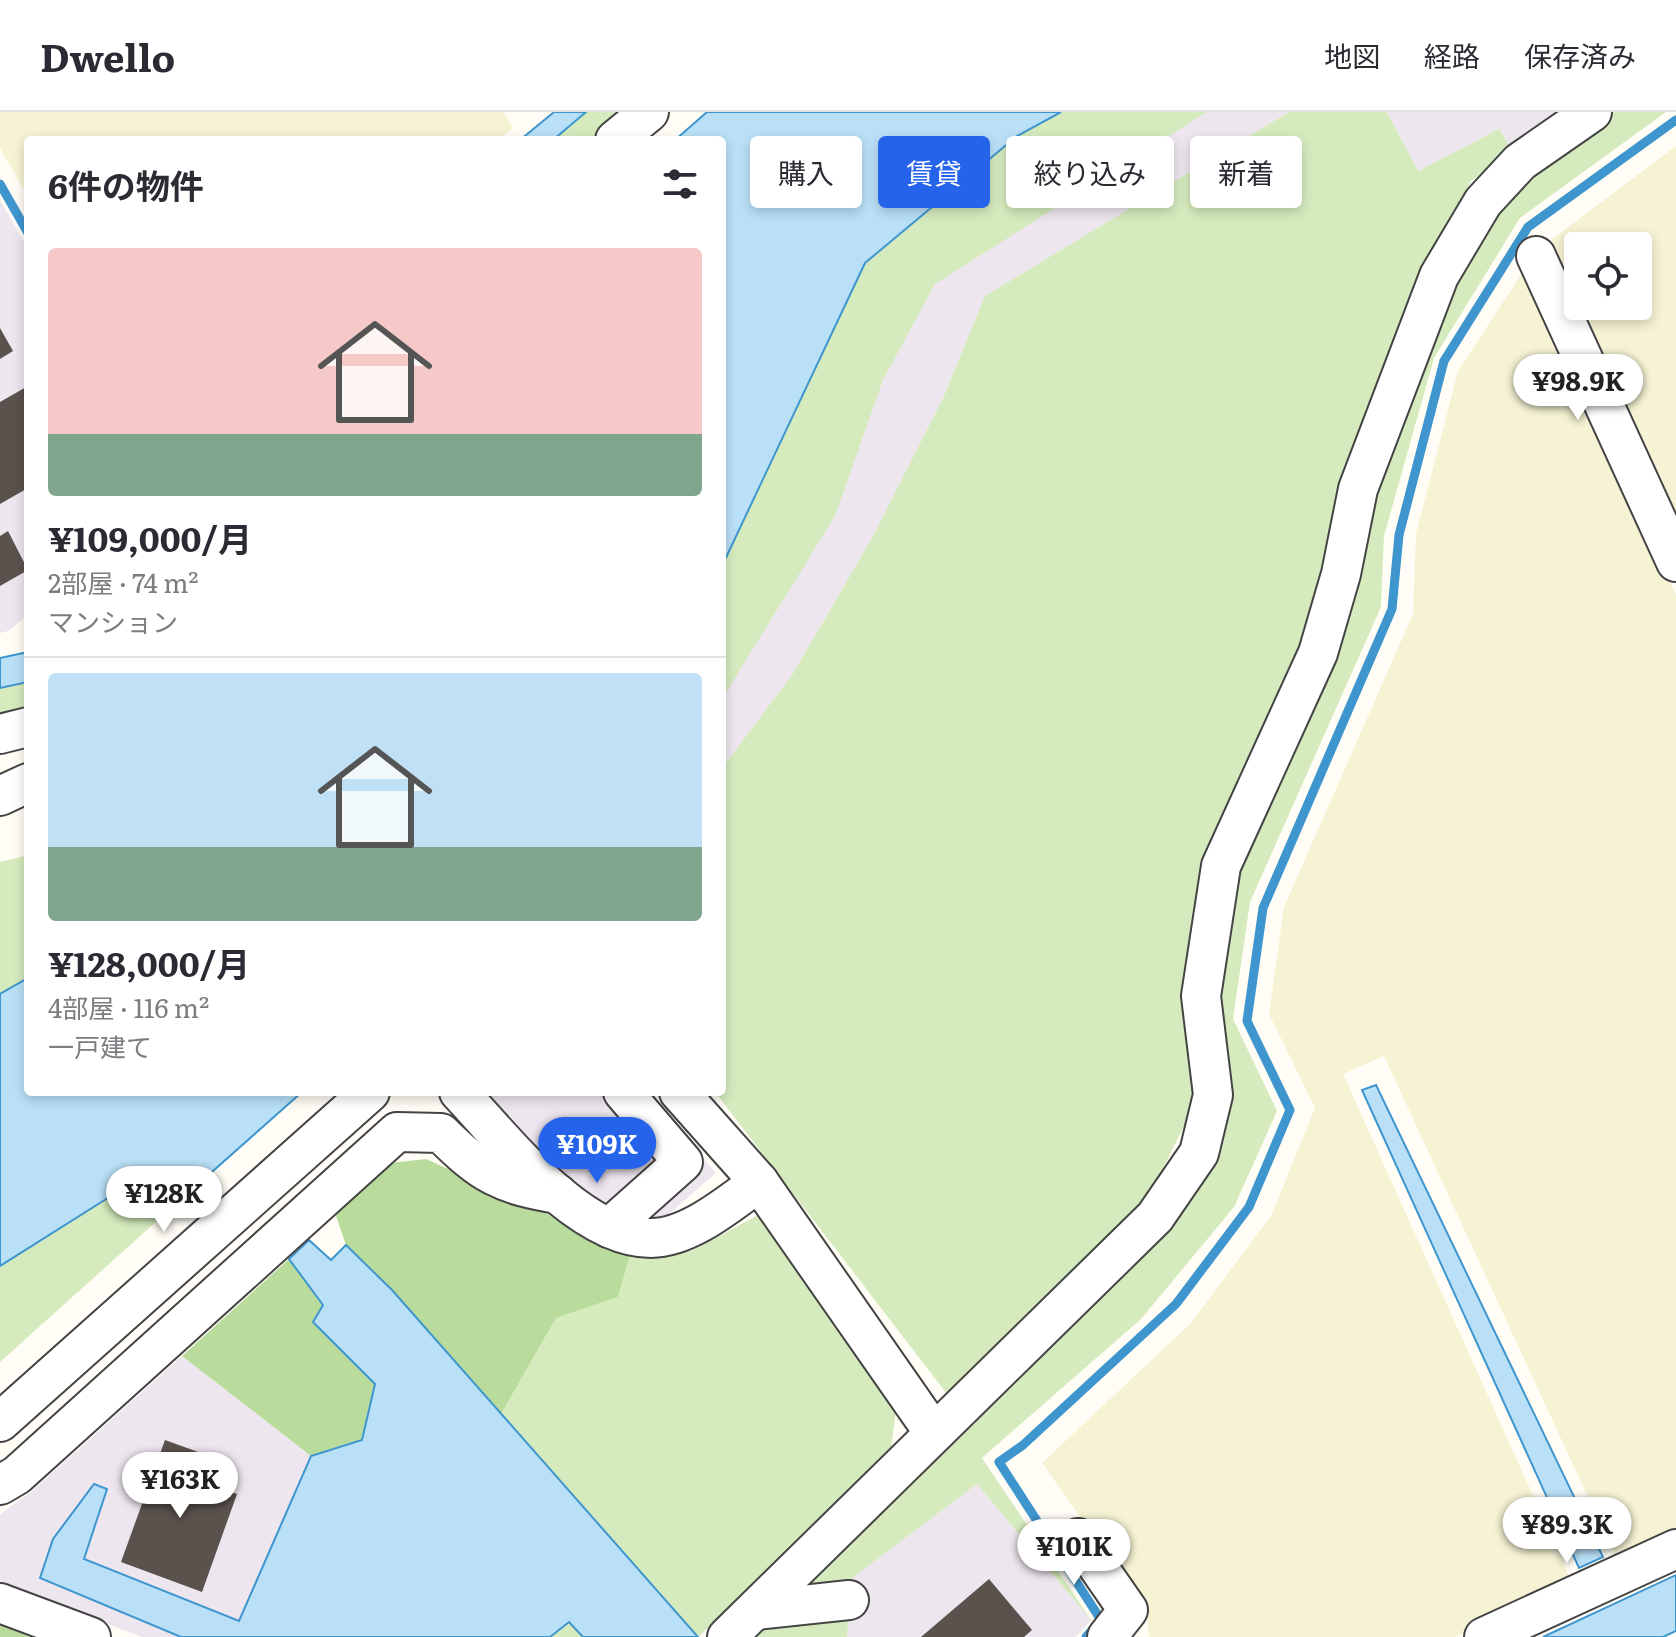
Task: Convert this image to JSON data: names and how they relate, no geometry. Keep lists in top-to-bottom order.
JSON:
{
  "page": {
    "header": "Dwello",
    "nav": ["地図", "経路", "保存済み"],
    "chip": [
      "購入",
      "賃貸",
      "絞り込み",
      "新着"
    ],
    "heading": "6件の物件",
    "list": [
      {
        "name": "¥109,000/月",
        "note": "2部屋 · 74 m² · マンション"
      },
      {
        "name": "¥128,000/月",
        "note": "4部屋 · 116 m² · 一戸建て"
      }
    ],
    "price": [
      "¥98.9K",
      "¥109K",
      "¥128K",
      "¥163K",
      "¥89.3K",
      "¥101K"
    ]
  }
}
